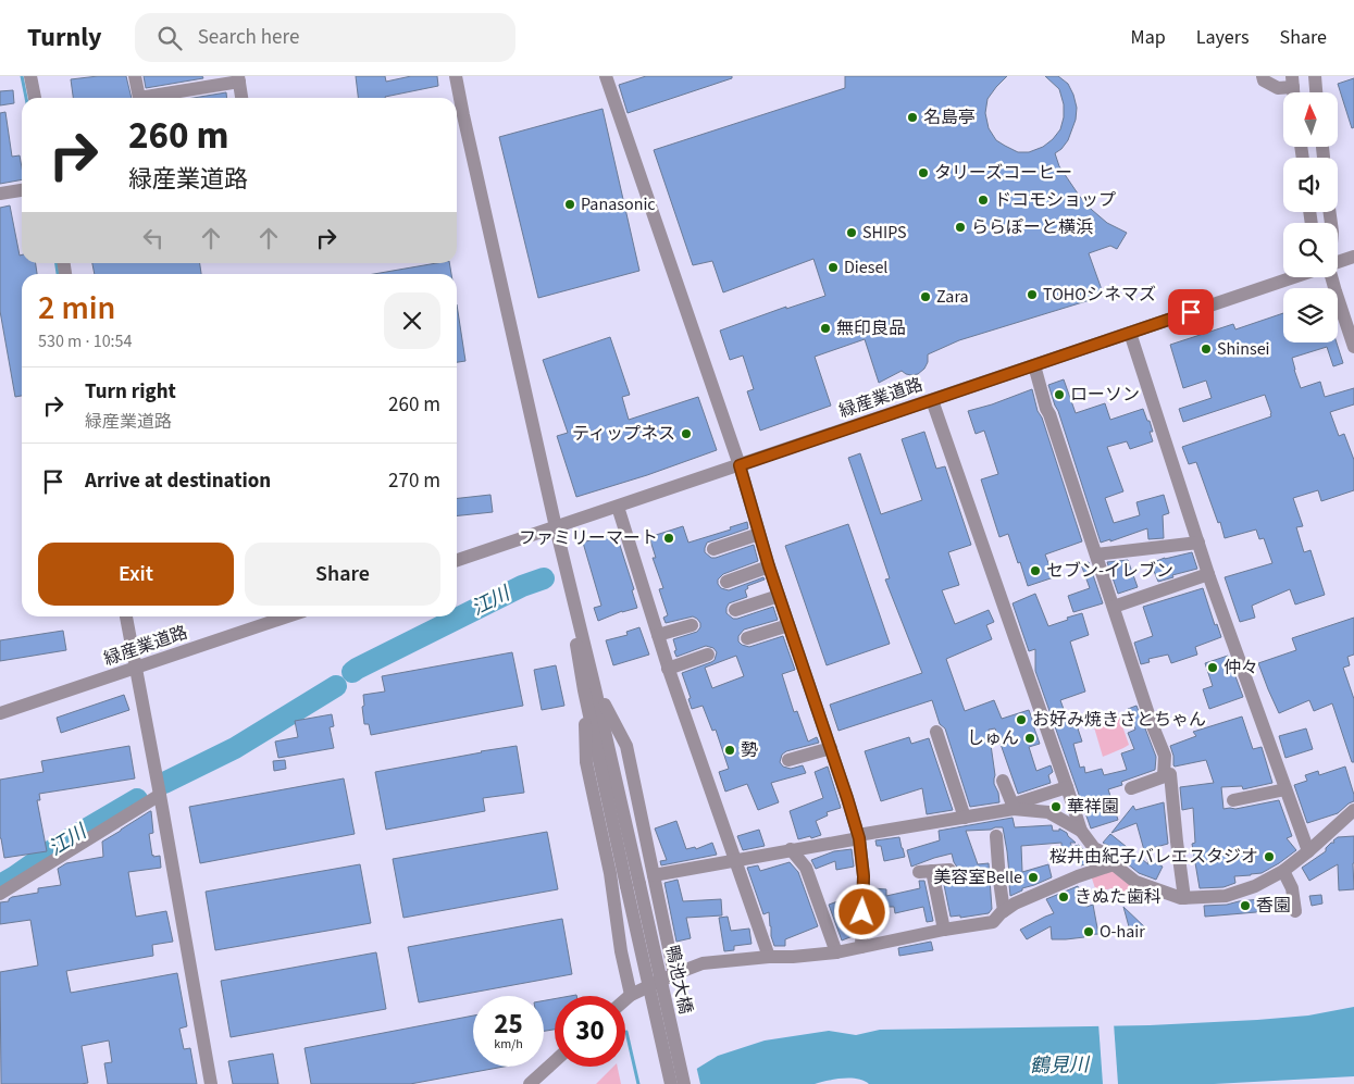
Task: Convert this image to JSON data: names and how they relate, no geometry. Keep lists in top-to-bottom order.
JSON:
{
  "streets": {
    "street": ["緑産業道路", "鴨池大橋"]
  },
  "water": ["江川", "鶴見川"],
  "places": [
    "名島亭",
    "タリーズコーヒー",
    "ドコモショップ",
    "Panasonic",
    "ららぽーと横浜",
    "SHIPS",
    "Diesel",
    "TOHOシネマズ",
    "Zara",
    "無印良品",
    "Shinsei",
    "ローソン",
    "ティップネス",
    "ファミリーマート",
    "セブン-イレブン",
    "仲々",
    "お好み焼きさとちゃん",
    "しゅん",
    "勢",
    "華祥園",
    "桜井由紀子バレエスタジオ",
    "美容室Belle",
    "きぬた歯科",
    "香園",
    "O-hair"
  ],
  "north": "top",
  "page": {
    "header": "Turnly",
    "search": "Search here",
    "nav": ["Map", "Layers", "Share"],
    "turn": ["260 m", "緑産業道路"],
    "heading": ["2 min", "530 m · 10:54"],
    "list": [
      {
        "name": "Turn right",
        "note": "緑産業道路",
        "value": "260 m"
      },
      {
        "name": "Arrive at destination",
        "value": "270 m"
      }
    ],
    "buttons": ["Exit", "Share"],
    "speed": "25 km/h",
    "limit": "30"
  }
}
